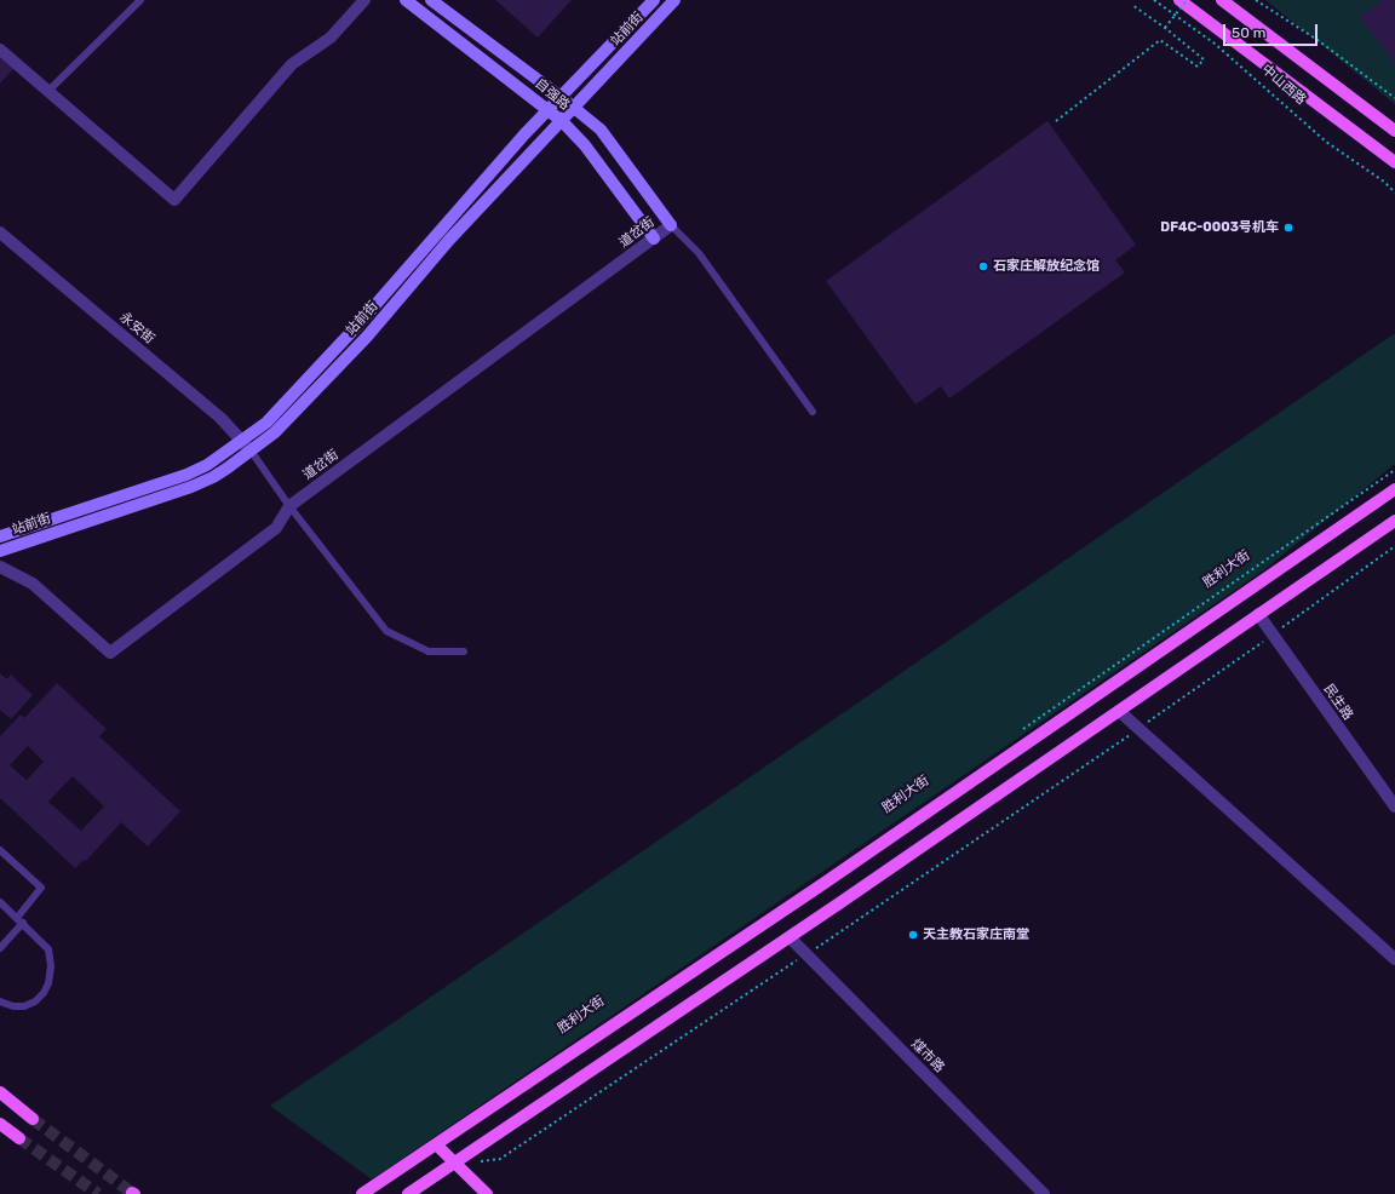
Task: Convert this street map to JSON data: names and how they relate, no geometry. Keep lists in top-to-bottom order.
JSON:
{
  "streets": {
    "main road": [
      "站前街",
      "中山西路",
      "自强路",
      "胜利大街"
    ],
    "street": [
      "道岔街",
      "永安街",
      "民生路",
      "煤市路"
    ]
  },
  "crossings": [
    ["站前街", "自强路"],
    ["站前街", "永安街"],
    ["自强路", "道岔街"]
  ],
  "places": ["DF4C-0003号机车", "石家庄解放纪念馆", "天主教石家庄南堂"],
  "scale_bar": "50 m"
}
